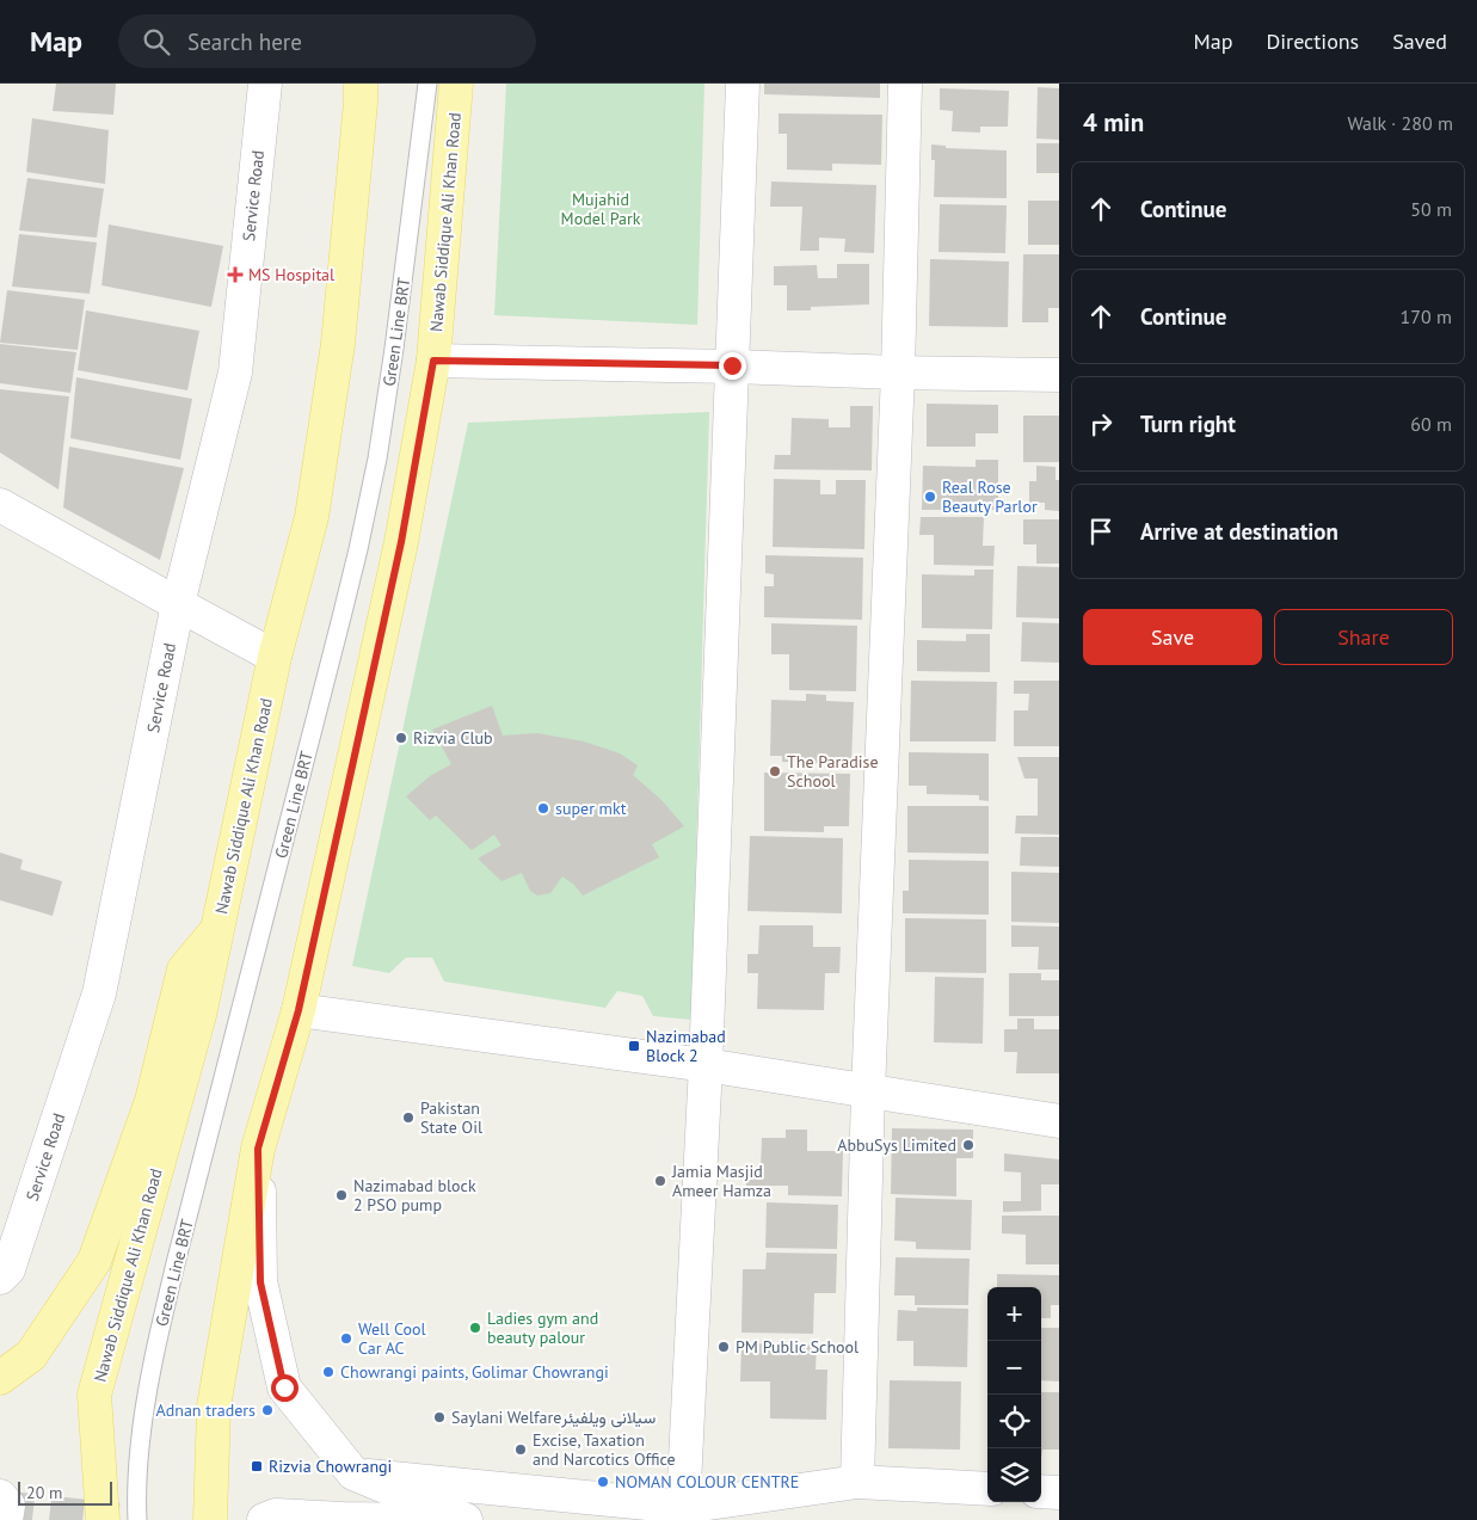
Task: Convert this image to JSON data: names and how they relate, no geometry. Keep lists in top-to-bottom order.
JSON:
{
  "streets": {
    "main road": ["Nawab Siddique Ali Khan Road"],
    "street": ["Service Road"],
    "lane": ["Green Line BRT"]
  },
  "parks": ["Mujahid Model Park"],
  "places": {
    "health": ["MS Hospital"],
    "other": [
      "Real Rose Beauty Parlor",
      "Rizvia Club",
      "The Paradise School",
      "super mkt",
      "Pakistan State Oil",
      "AbbuSys Limited",
      "Jamia Masjid Ameer Hamza",
      "Nazimabad block 2 PSO pump",
      "Ladies gym and beauty palour",
      "Well Cool Car AC",
      "PM Public School",
      "Chowrangi paints, Golimar Chowrangi",
      "Adnan traders",
      "Saylani Welfareسیلانی ویلفیئر",
      "Excise, Taxation and Narcotics Office",
      "NOMAN COLOUR CENTRE"
    ],
    "transit": ["Nazimabad Block 2", "Rizvia Chowrangi"]
  },
  "scale_bar": "20 m",
  "page": {
    "header": "Map",
    "search": "Search here",
    "nav": ["Map", "Directions", "Saved"],
    "heading": ["4 min", "Walk · 280 m"],
    "list": [
      ["Continue", "50 m"],
      ["Continue", "170 m"],
      ["Turn right", "60 m"],
      "Arrive at destination"
    ],
    "buttons": ["Save", "Share"],
    "map_buttons": ["+", "−"],
    "scale": "20 m"
  }
}
